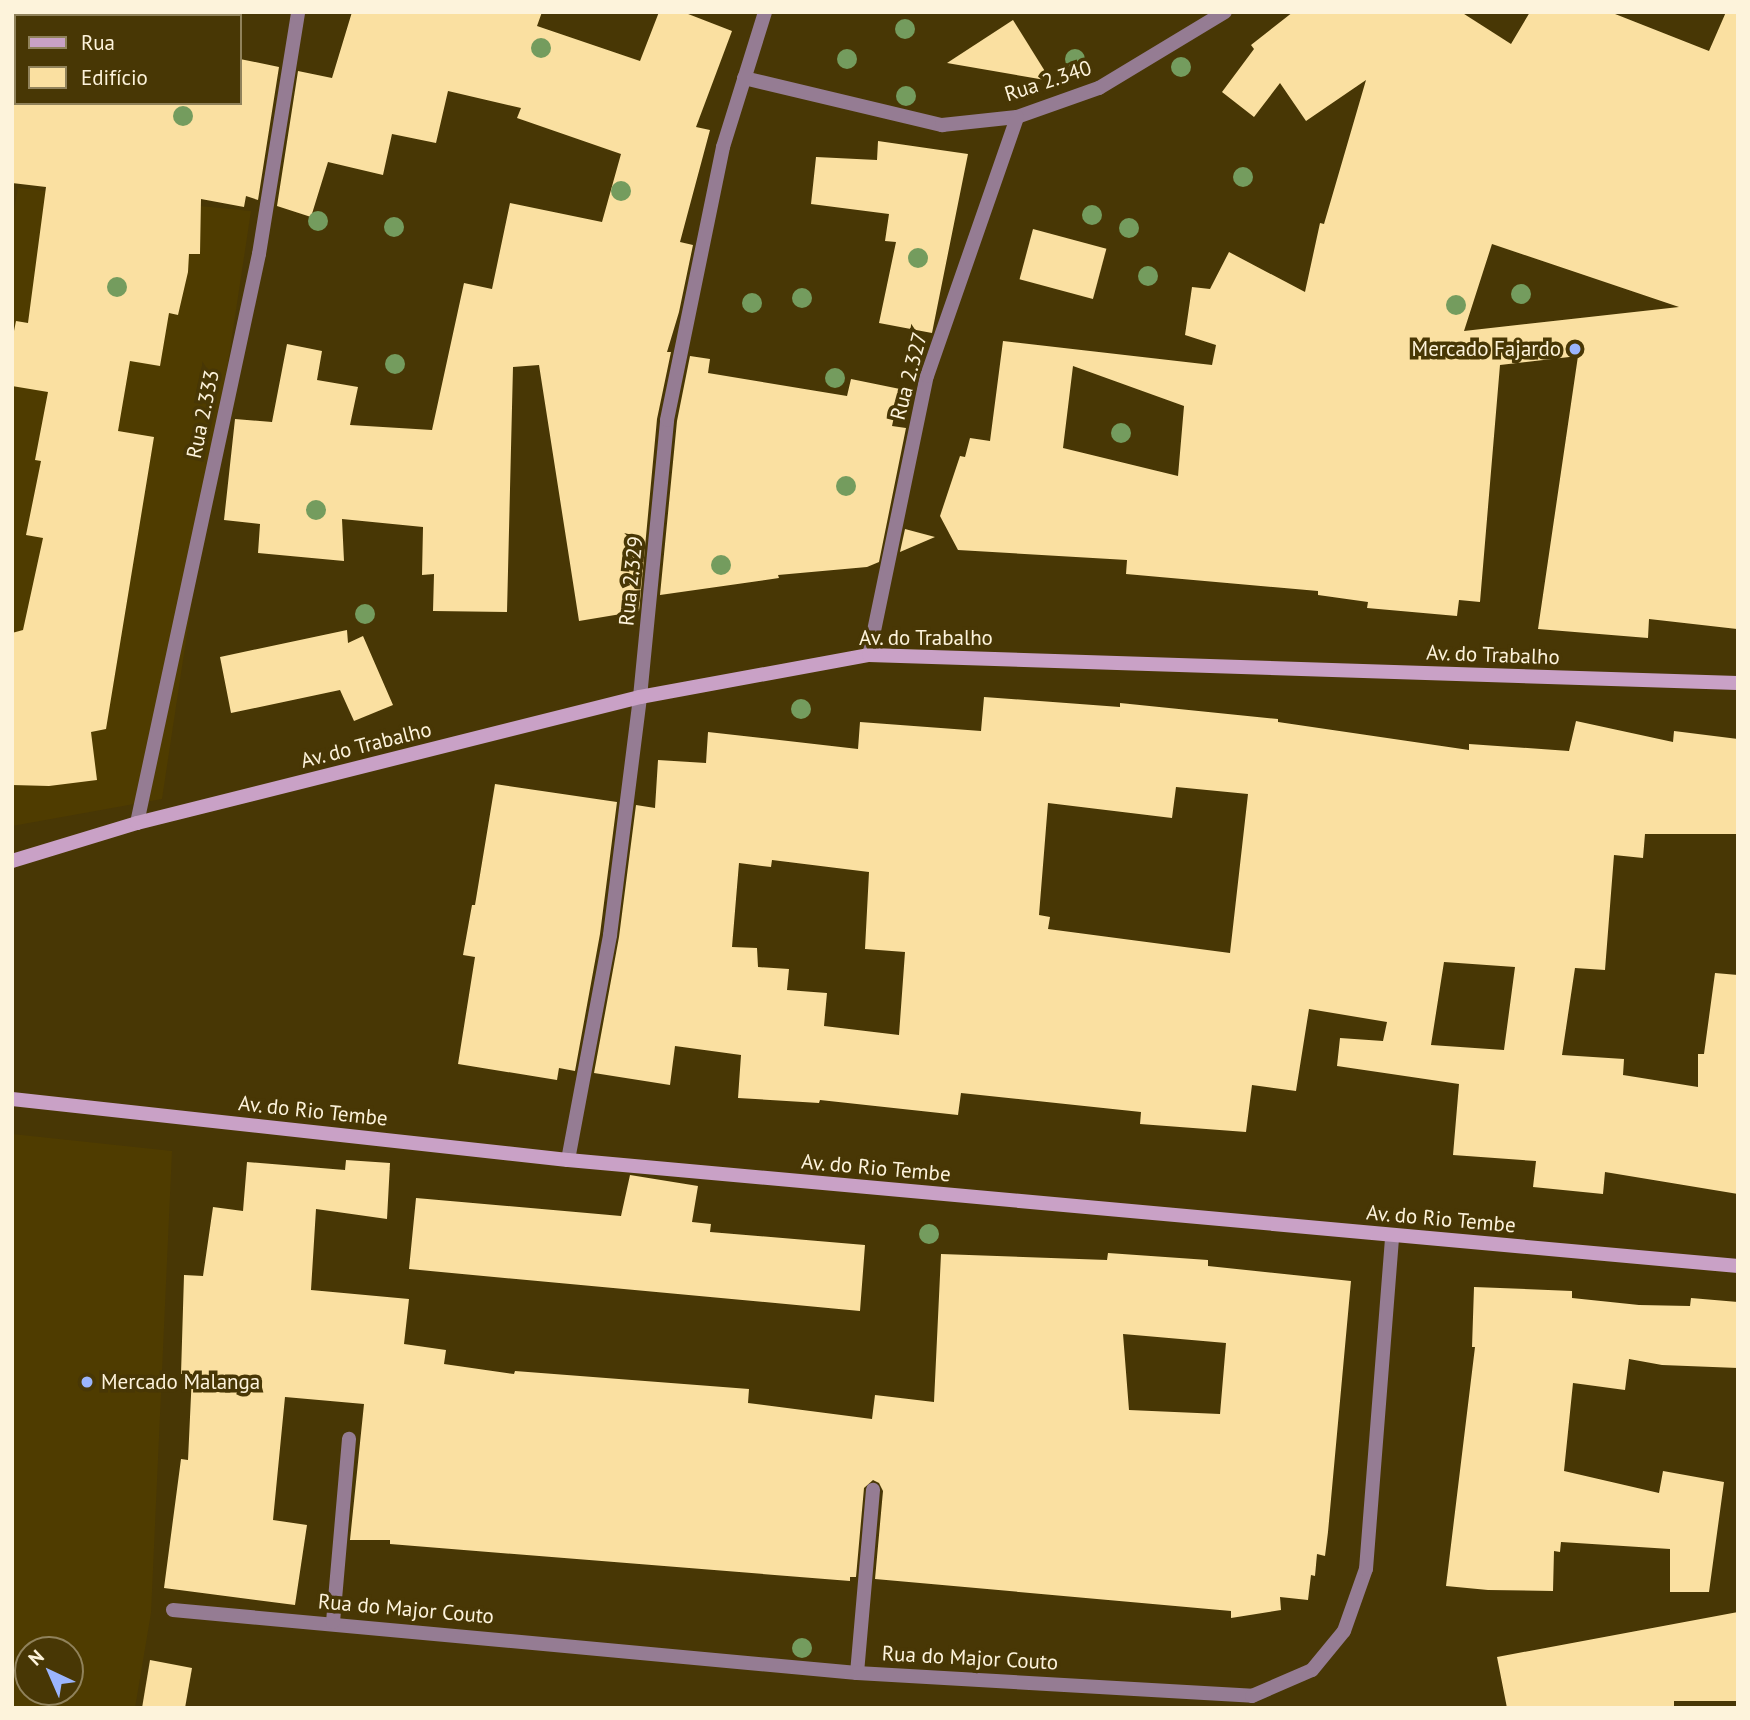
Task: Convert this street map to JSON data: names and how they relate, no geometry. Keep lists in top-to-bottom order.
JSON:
{
  "streets": {
    "main road": ["Av. do Trabalho", "Av. do Rio Tembe"],
    "street": [
      "Rua 2.340",
      "Rua 2.327",
      "Rua 2.333",
      "Rua 2.329",
      "Rua do Major Couto"
    ]
  },
  "crossings": [
    ["Rua 2.340", "Rua 2.327"],
    ["Rua 2.340", "Rua 2.329"],
    ["Rua 2.327", "Av. do Trabalho"],
    ["Rua 2.333", "Av. do Trabalho"],
    ["Rua 2.329", "Av. do Trabalho"],
    ["Rua 2.329", "Av. do Rio Tembe"],
    ["Av. do Rio Tembe", "Rua do Major Couto"]
  ],
  "places": ["Mercado Fajardo", "Mercado Malanga"],
  "legend": ["Rua", "Edifício"],
  "north": "top left"
}
